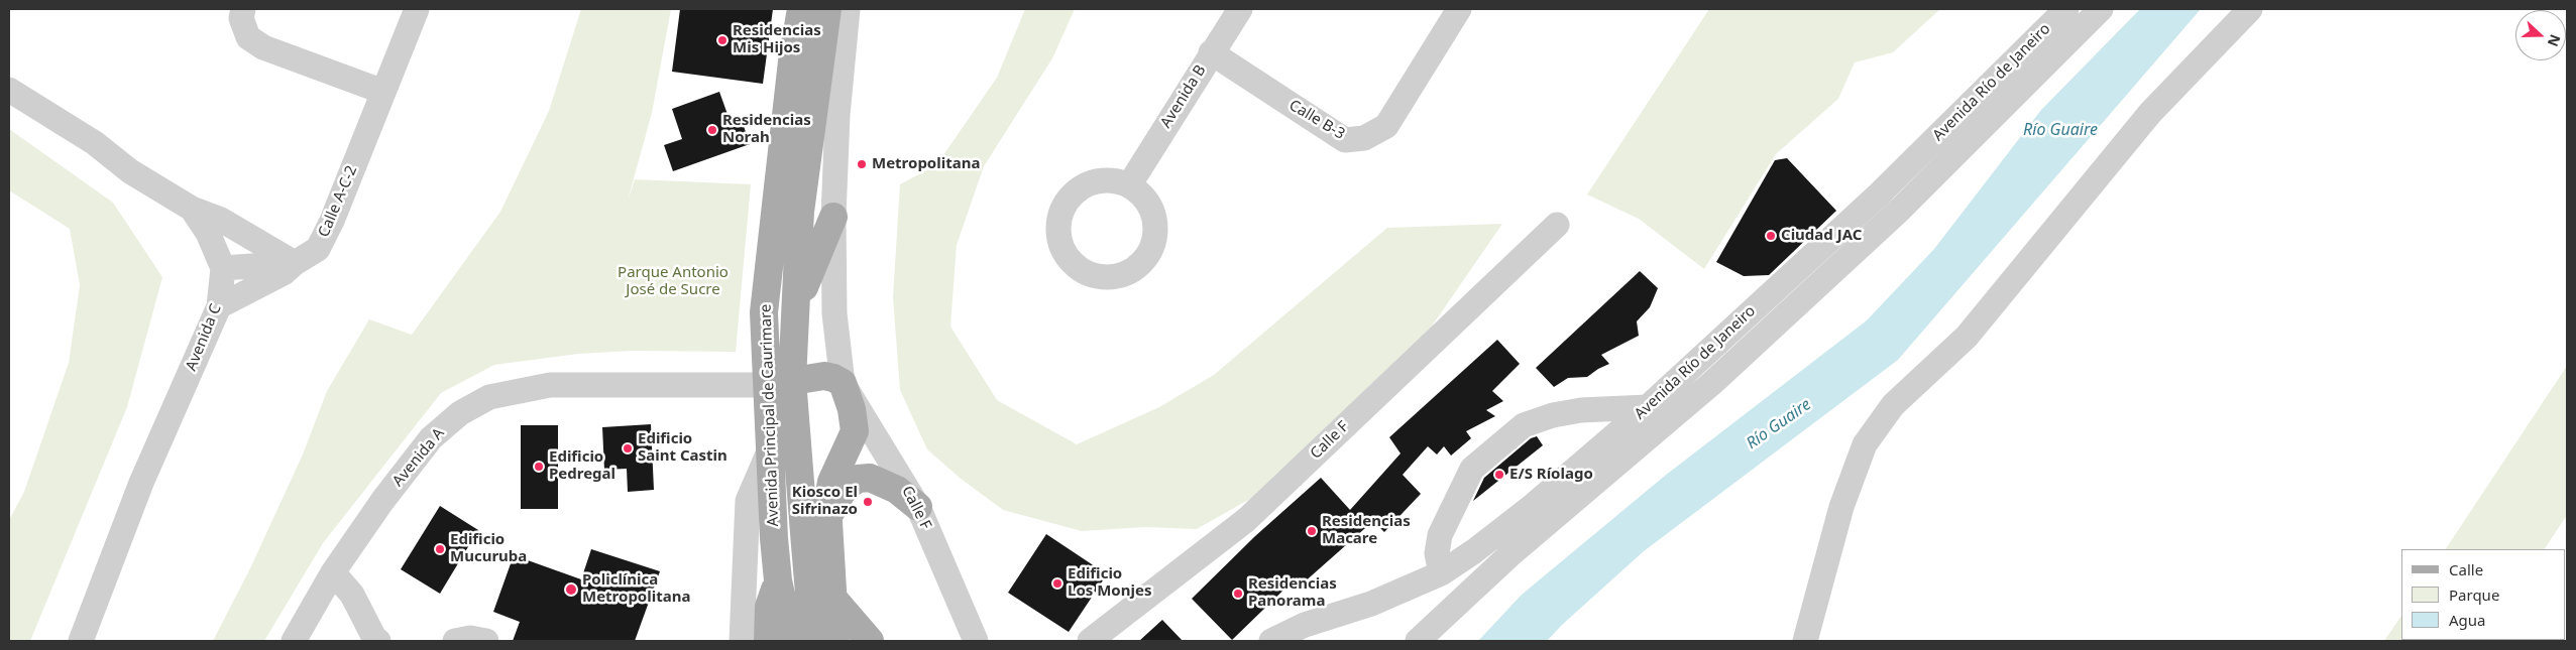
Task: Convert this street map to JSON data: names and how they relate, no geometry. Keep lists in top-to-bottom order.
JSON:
{
  "streets": {
    "main road": ["Avenida Principal de Caurimare"],
    "street": [
      "Avenida Río de Janeiro",
      "Avenida B",
      "Calle B-3",
      "Calle A-C-2",
      "Avenida C",
      "Calle F",
      "Avenida A"
    ]
  },
  "crossings": [
    ["Avenida B", "Calle B-3"],
    ["Calle A-C-2", "Avenida C"],
    ["Avenida Principal de Caurimare", "Avenida A"]
  ],
  "water": ["Río Guaire"],
  "parks": ["Parque Antonio José de Sucre"],
  "places": [
    "Residencias Mis Hijos",
    "Residencias Norah",
    "Metropolitana",
    "Ciudad JAC",
    "Edificio Saint Castin",
    "Edificio Pedregal",
    "E/S Ríolago",
    "Kiosco El Sifrinazo",
    "Residencias Macare",
    "Edificio Mucuruba",
    "Edificio Los Monjes",
    "Policlínica Metropolitana",
    "Residencias Panorama"
  ],
  "legend": ["Calle", "Parque", "Agua"],
  "north": "right"
}
